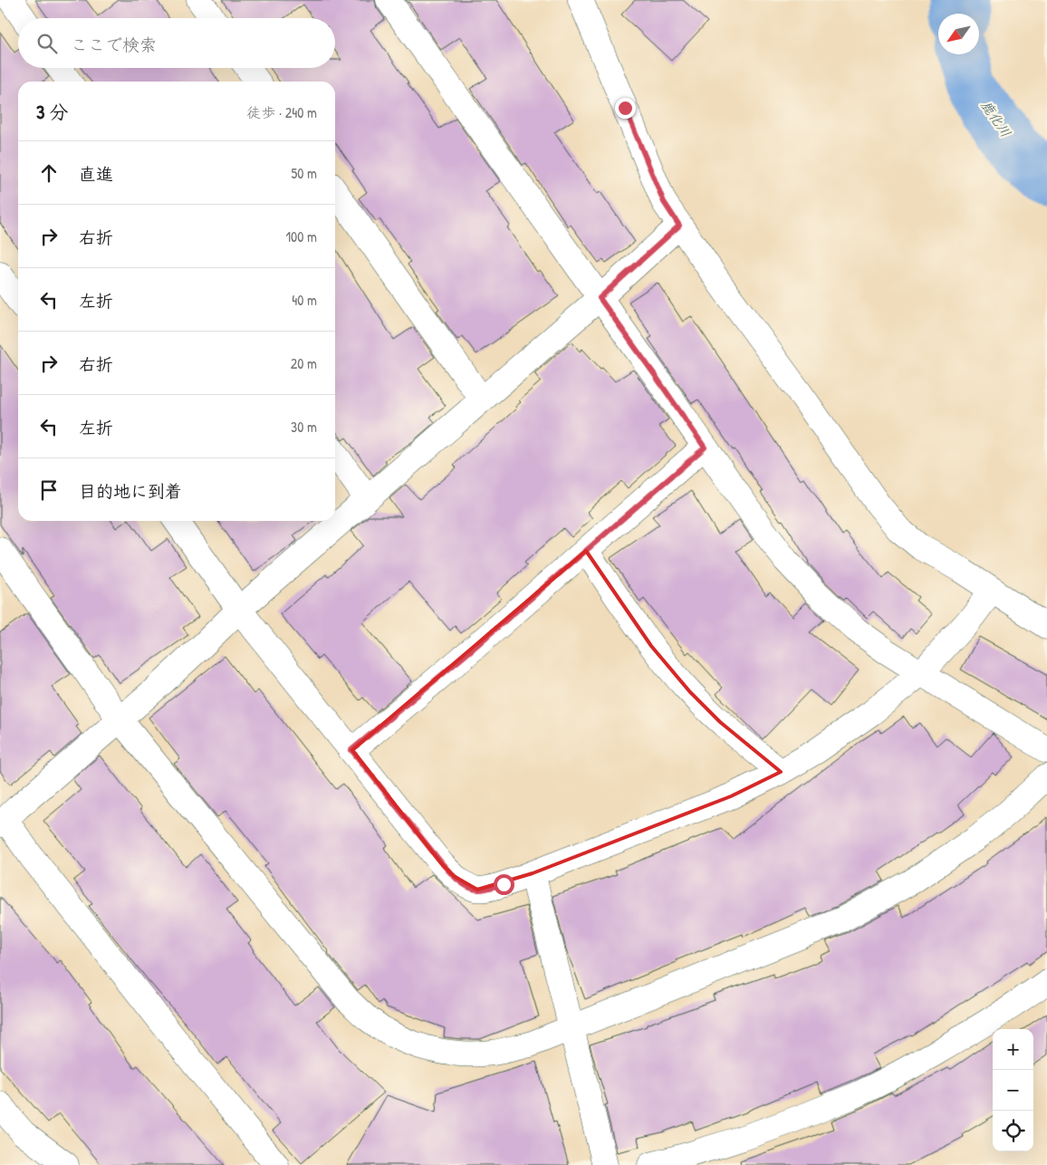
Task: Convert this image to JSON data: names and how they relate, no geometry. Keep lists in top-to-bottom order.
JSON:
{
  "water": ["鹿化川"],
  "north": "bottom left",
  "page": {
    "search": "ここで検索",
    "heading": ["3 分", "徒歩 · 240 m"],
    "list": [
      ["直進", "50 m"],
      ["右折", "100 m"],
      ["左折", "40 m"],
      ["右折", "20 m"],
      ["左折", "30 m"],
      "目的地に到着"
    ],
    "map_buttons": ["+", "−"]
  }
}
